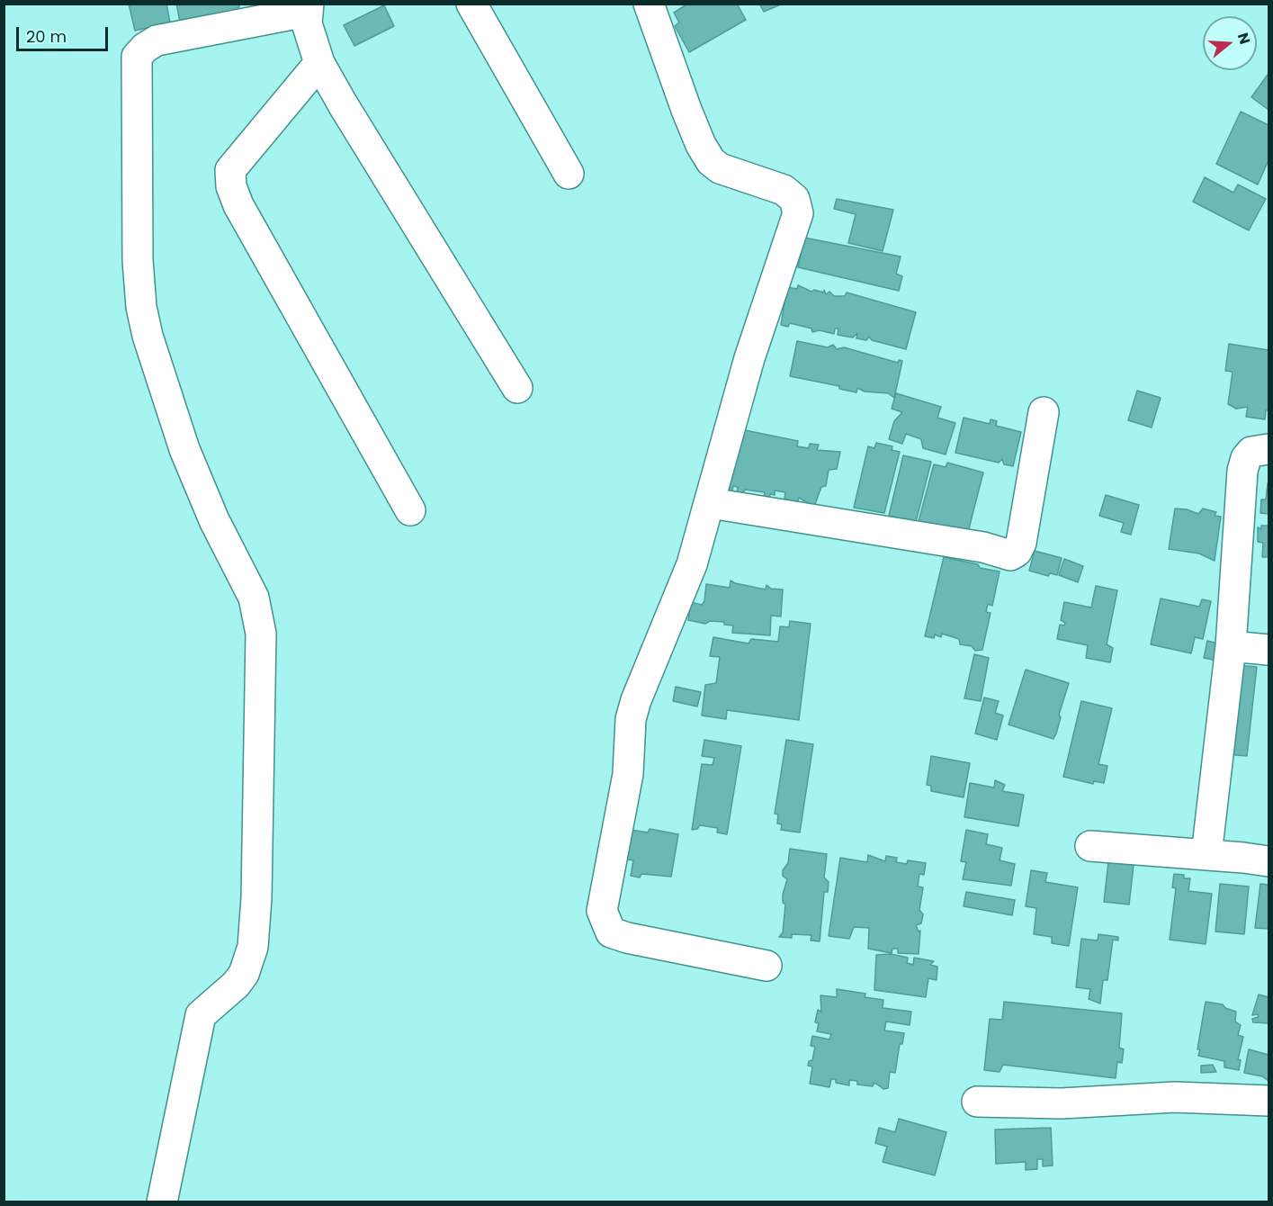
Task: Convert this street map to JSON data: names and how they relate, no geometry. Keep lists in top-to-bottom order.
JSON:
{
  "scale_bar": "20 m",
  "north": "right"
}
